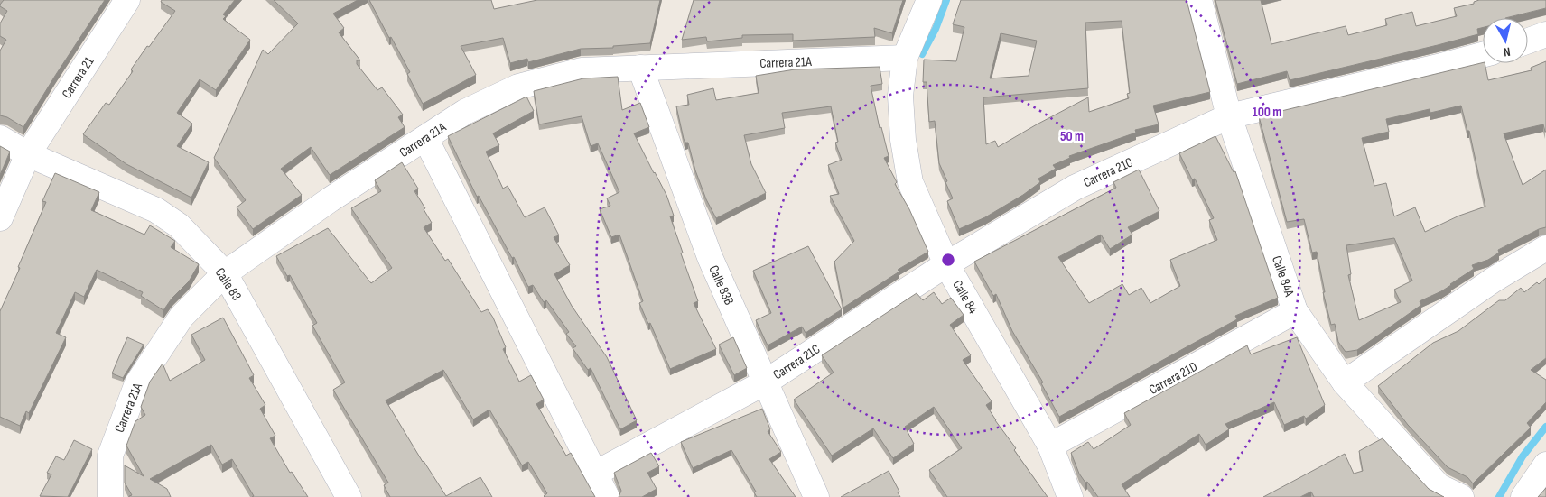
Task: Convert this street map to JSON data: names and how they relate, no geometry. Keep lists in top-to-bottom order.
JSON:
{
  "streets": {
    "street": [
      "Carrera 21A",
      "Carrera 21",
      "Carrera 21C",
      "Calle 84A",
      "Calle 83",
      "Calle 83B",
      "Calle 84",
      "Carrera 21D"
    ]
  },
  "crossings": [
    ["Carrera 21A", "Calle 83"],
    ["Carrera 21A", "Calle 83B"],
    ["Carrera 21A", "Calle 84"],
    ["Carrera 21", "Calle 83"],
    ["Carrera 21C", "Calle 84A"],
    ["Carrera 21C", "Calle 83B"],
    ["Carrera 21C", "Calle 84"],
    ["Calle 84A", "Carrera 21D"],
    ["Calle 84", "Carrera 21D"]
  ],
  "north": "bottom",
  "rings": ["100 m", "50 m"]
}
